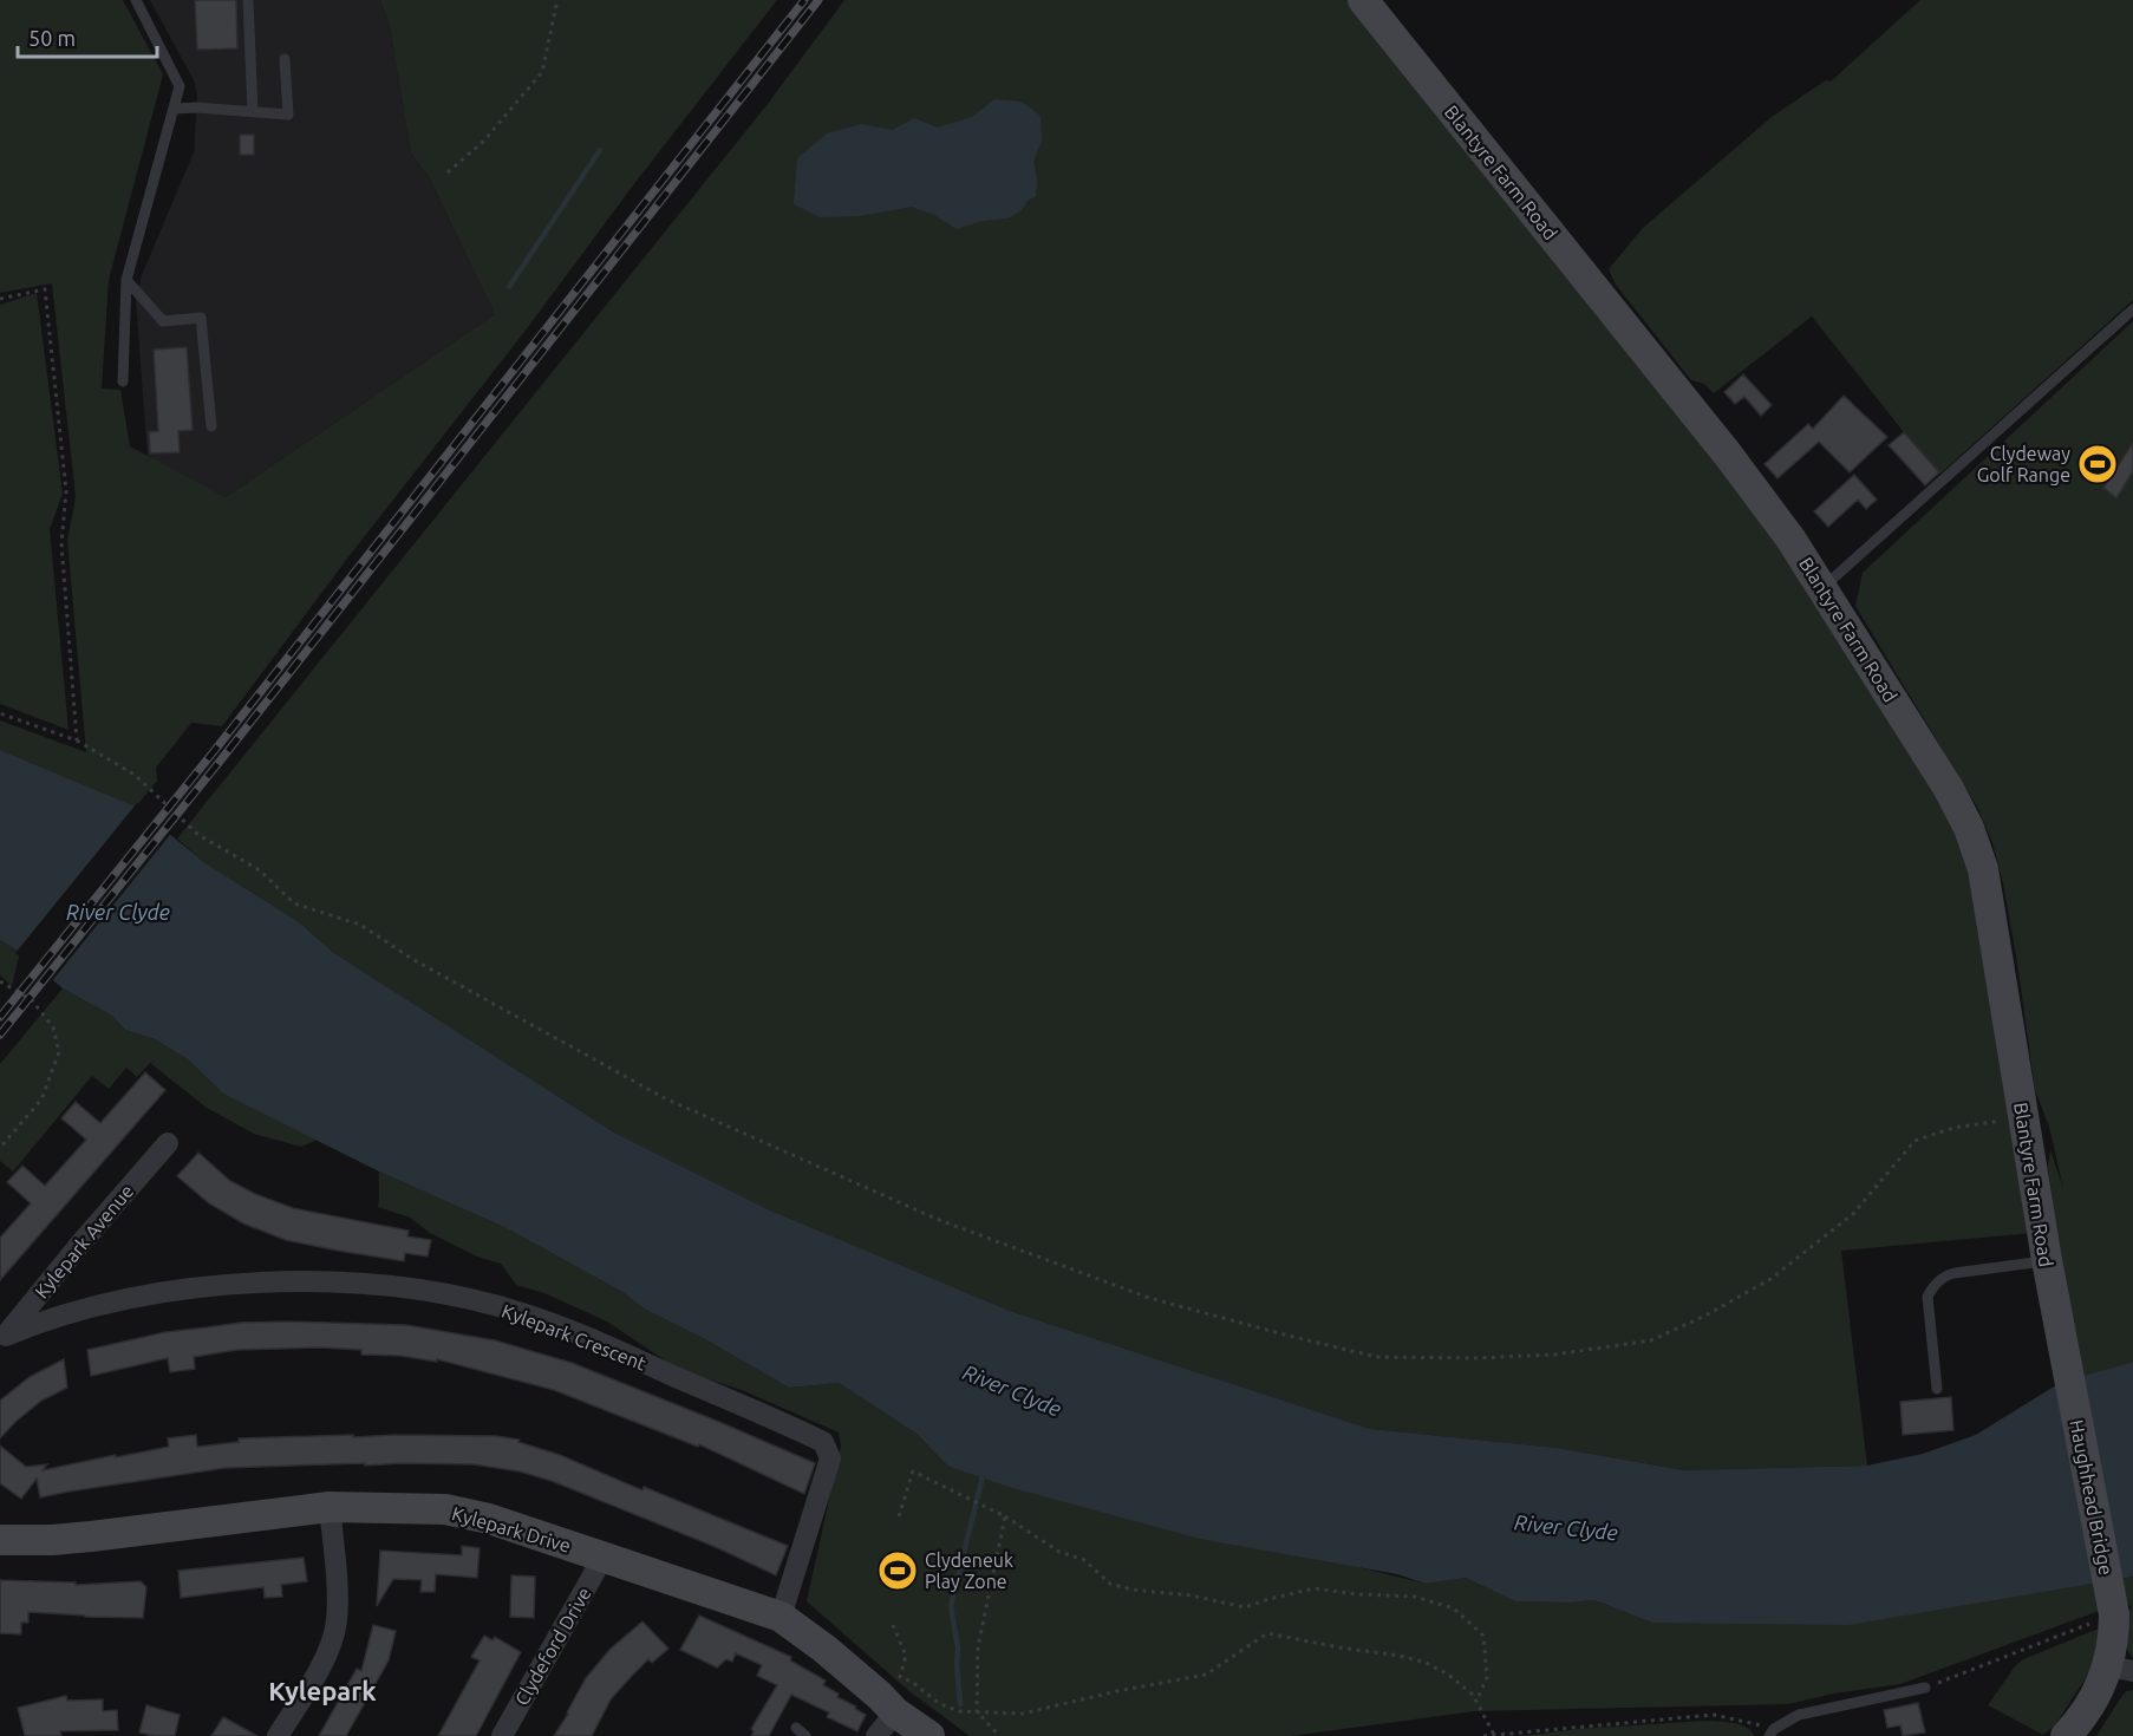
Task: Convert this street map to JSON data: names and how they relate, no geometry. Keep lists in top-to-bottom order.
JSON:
{
  "streets": {
    "main road": ["Blantyre Farm Road", "Haughhead Bridge", "Kylepark Drive"],
    "street": ["Kylepark Avenue", "Kylepark Crescent", "Clydeford Drive"]
  },
  "crossings": [
    ["Blantyre Farm Road", "Haughhead Bridge"],
    ["Kylepark Avenue", "Kylepark Crescent"],
    ["Kylepark Crescent", "Kylepark Drive"],
    ["Kylepark Drive", "Clydeford Drive"]
  ],
  "districts": ["Kylepark"],
  "water": ["River Clyde"],
  "places": {
    "sports": ["Clydeway Golf Range", "Clydeneuk Play Zone"]
  },
  "scale_bar": "50 m"
}
